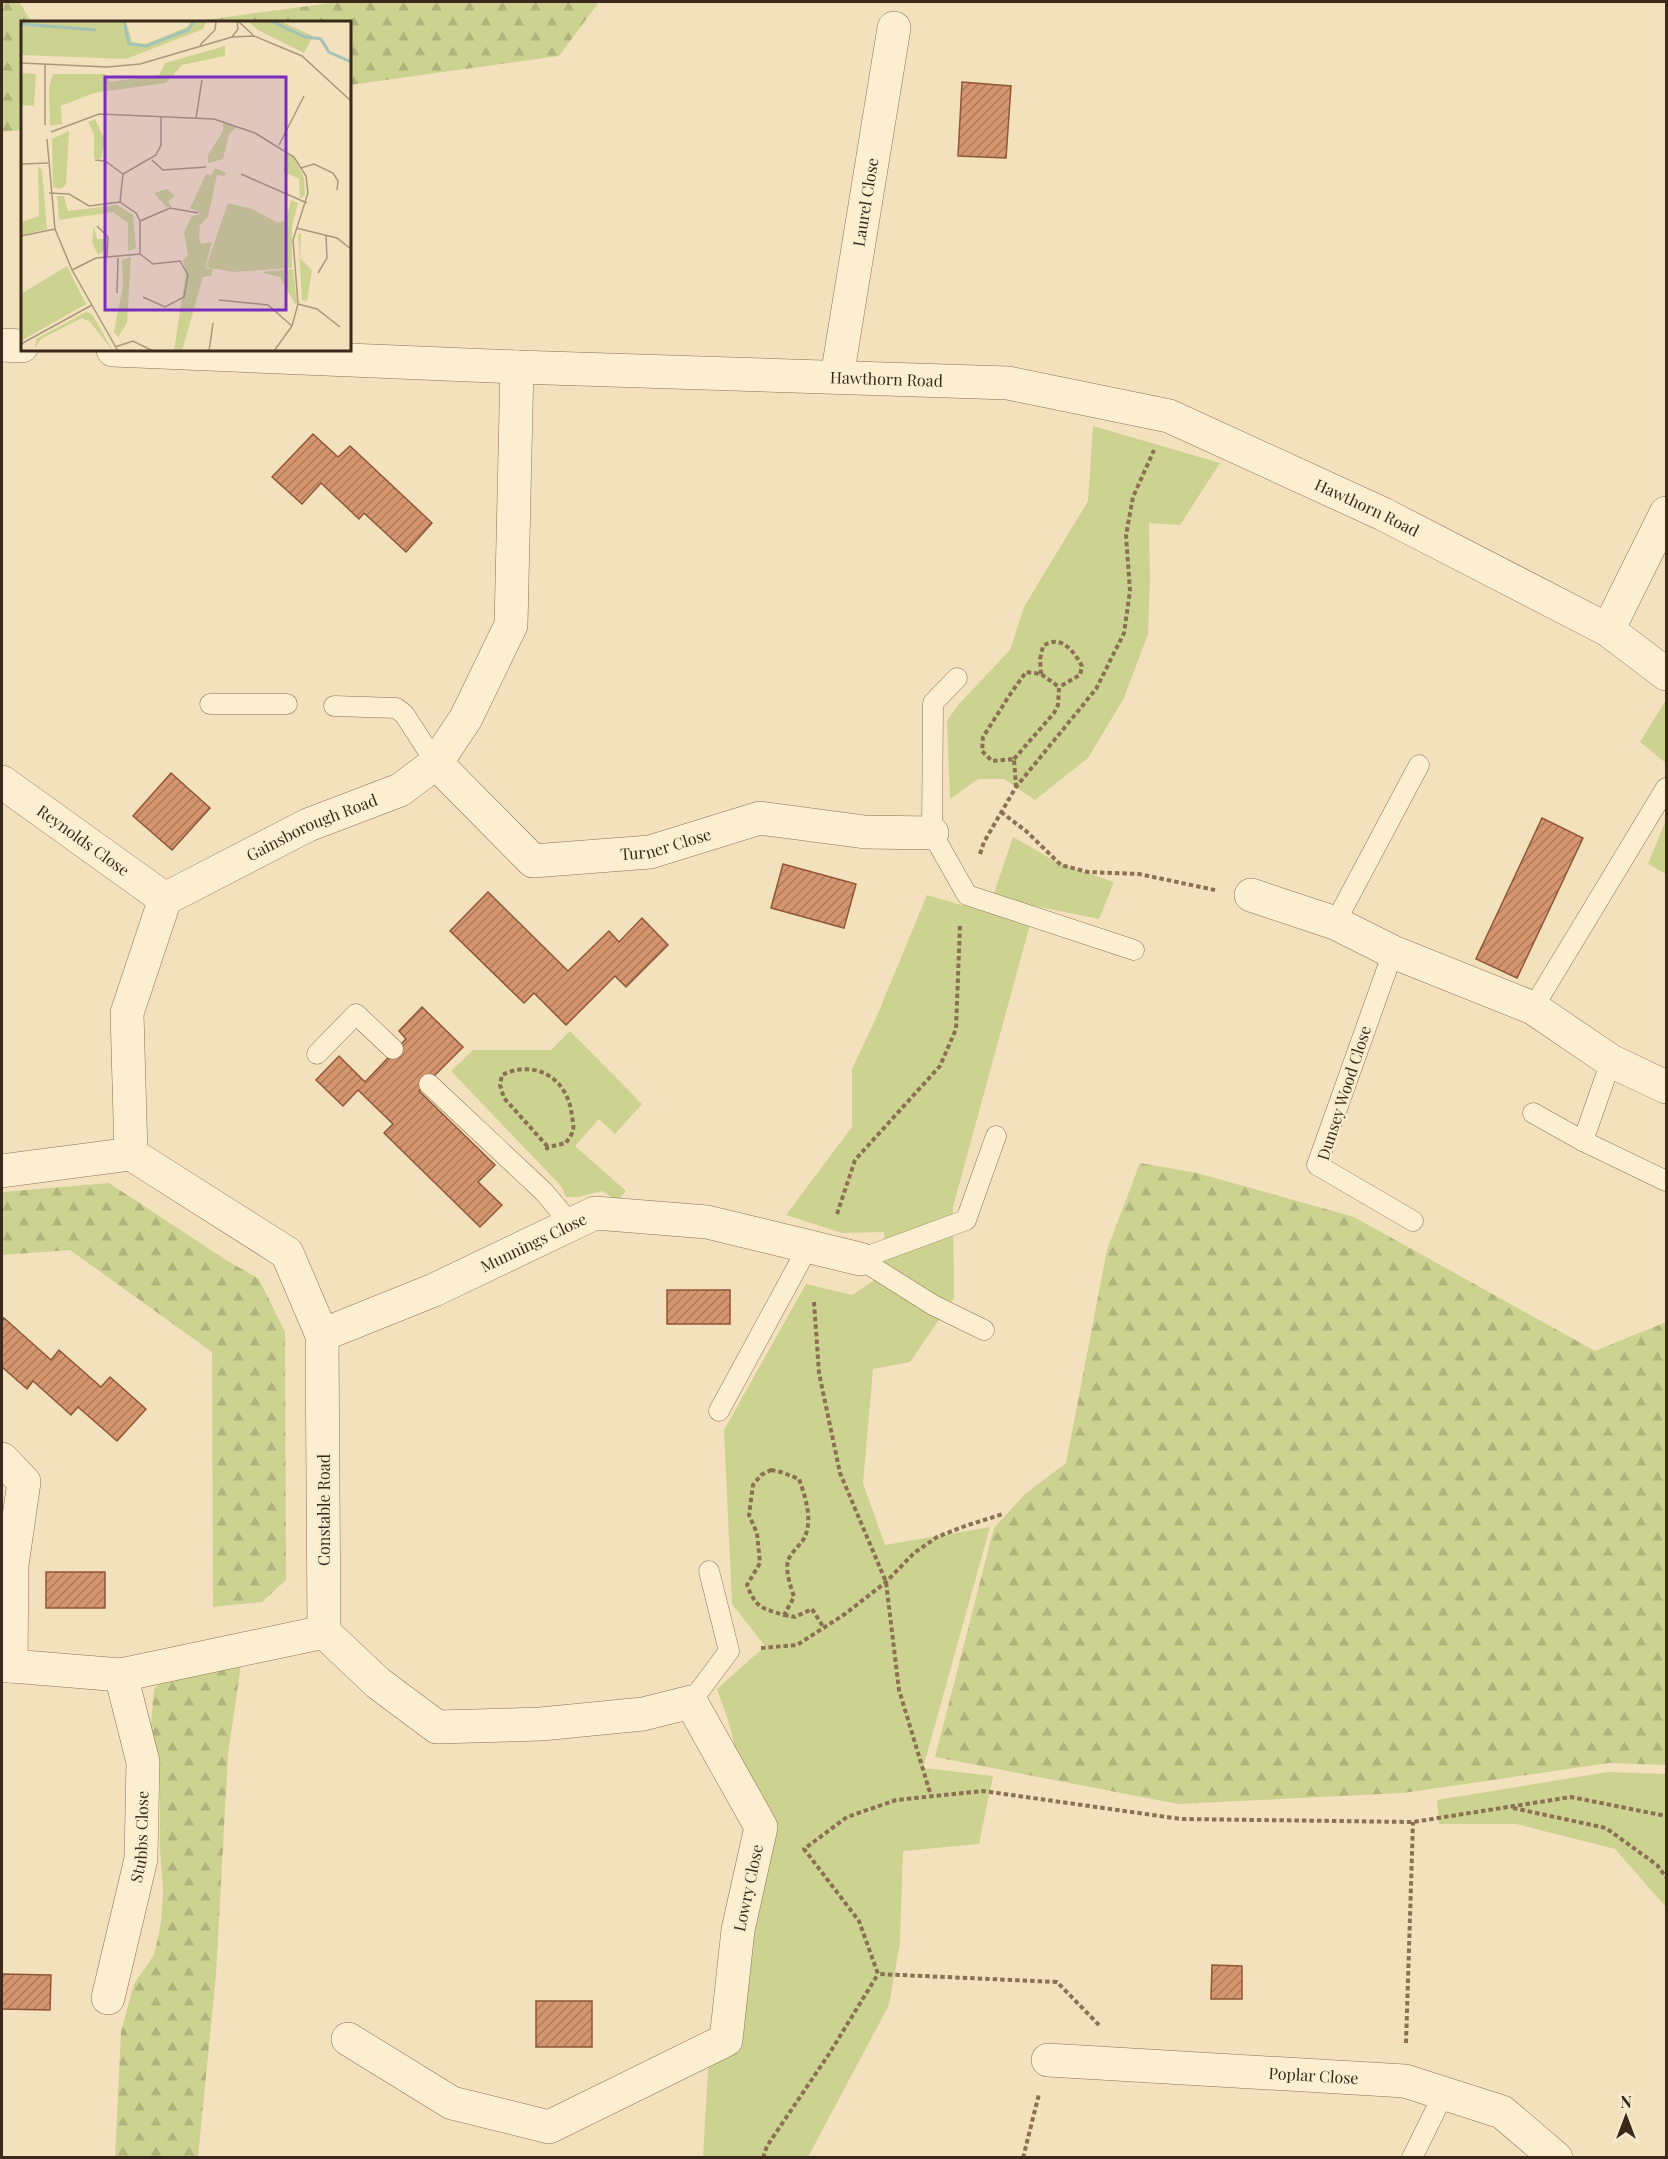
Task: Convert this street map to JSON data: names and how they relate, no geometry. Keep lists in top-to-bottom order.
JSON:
{
  "streets": {
    "street": [
      "Laurel Close",
      "Hawthorn Road",
      "Gainsborough Road",
      "Reynolds Close",
      "Turner Close",
      "Munnings Close",
      "Constable Road",
      "Stubbs Close",
      "Lowry Close",
      "Poplar Close"
    ],
    "lane": ["Dunsey Wood Close"]
  },
  "crossings": [
    ["Laurel Close", "Hawthorn Road"],
    ["Hawthorn Road", "Gainsborough Road"],
    ["Gainsborough Road", "Reynolds Close"],
    ["Gainsborough Road", "Turner Close"],
    ["Munnings Close", "Constable Road"]
  ],
  "north": "top"
}
